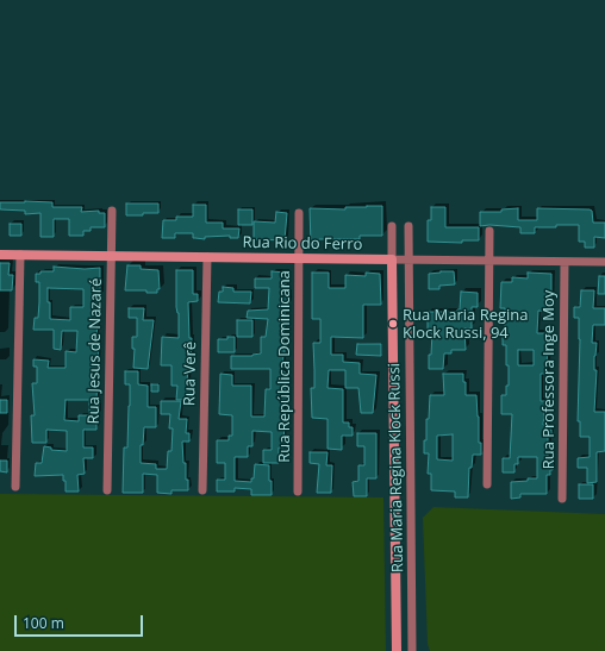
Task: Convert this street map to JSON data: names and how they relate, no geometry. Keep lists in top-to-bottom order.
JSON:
{
  "streets": {
    "street": [
      "Rua Rio do Ferro",
      "Rua Jesus de Nazaré",
      "Rua República Dominicana",
      "Rua Verê",
      "Rua Professora Inge Moy",
      "Rua Maria Regina Klock Russi"
    ]
  },
  "crossings": [
    ["Rua Rio do Ferro", "Rua Jesus de Nazaré"],
    ["Rua Rio do Ferro", "Rua República Dominicana"],
    ["Rua Rio do Ferro", "Rua Verê"],
    ["Rua Rio do Ferro", "Rua Professora Inge Moy"],
    ["Rua Rio do Ferro", "Rua Maria Regina Klock Russi"]
  ],
  "places": ["Rua Maria Regina Klock Russi, 94"],
  "scale_bar": "100 m"
}
